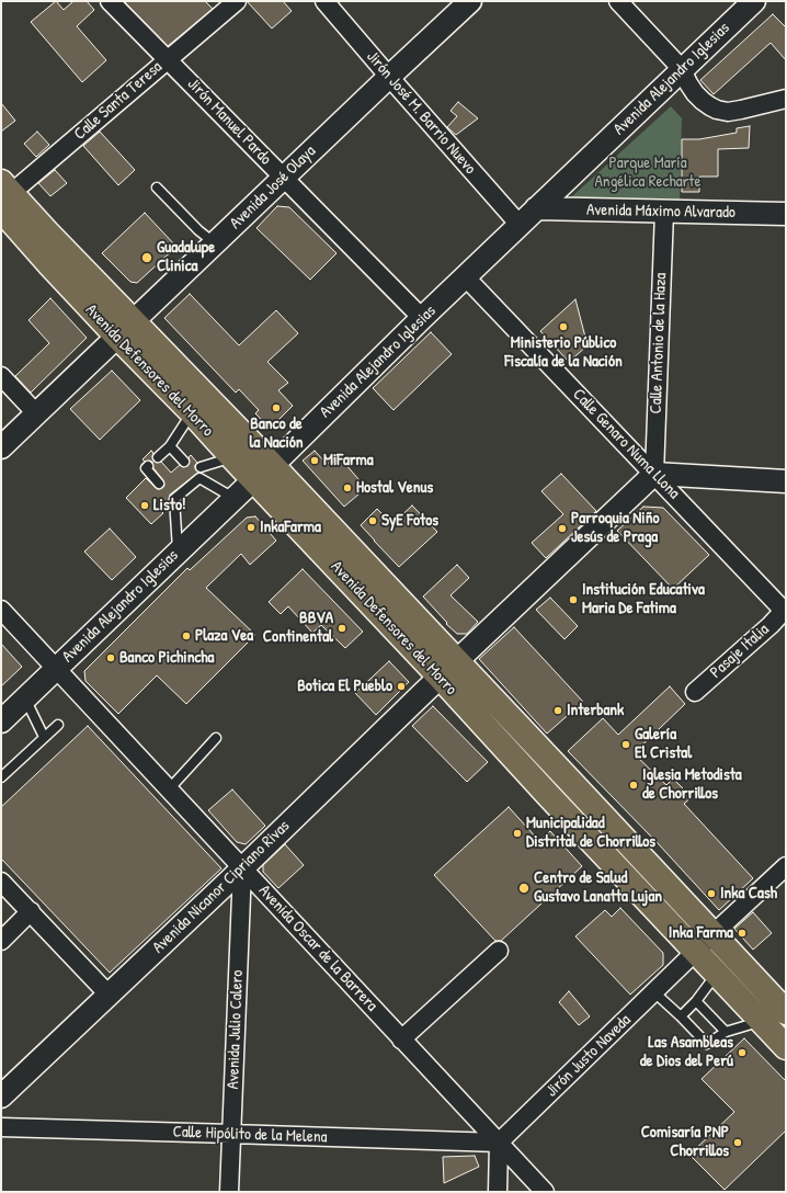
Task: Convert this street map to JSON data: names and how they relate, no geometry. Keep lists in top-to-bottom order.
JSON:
{
  "streets": {
    "main road": ["Avenida Defensores del Morro"],
    "street": [
      "Avenida Alejandro Iglesias",
      "Calle Santa Teresa",
      "Jirón José M. Barrio Nuevo",
      "Jirón Manuel Pardo",
      "Avenida José Olaya",
      "Avenida Máximo Alvarado",
      "Calle Antonio de la Haza",
      "Calle Genaro Numa Llona",
      "Pasaje Italia",
      "Avenida Nicanor Cipriano Rivas",
      "Avenida Oscar de la Barrera",
      "Avenida Julio Calero",
      "Jirón Justo Naveda",
      "Calle Hipólito de la Melena"
    ]
  },
  "crossings": [
    ["Avenida Alejandro Iglesias", "Jirón José M. Barrio Nuevo"],
    ["Avenida Alejandro Iglesias", "Jirón Manuel Pardo"],
    ["Avenida Alejandro Iglesias", "Avenida Máximo Alvarado"],
    ["Avenida Alejandro Iglesias", "Avenida Defensores del Morro"],
    ["Avenida Alejandro Iglesias", "Calle Genaro Numa Llona"],
    ["Avenida Alejandro Iglesias", "Avenida Oscar de la Barrera"],
    ["Calle Santa Teresa", "Jirón Manuel Pardo"],
    ["Calle Santa Teresa", "Avenida Defensores del Morro"],
    ["Jirón José M. Barrio Nuevo", "Avenida José Olaya"],
    ["Jirón Manuel Pardo", "Avenida José Olaya"],
    ["Avenida José Olaya", "Avenida Defensores del Morro"],
    ["Avenida Máximo Alvarado", "Calle Antonio de la Haza"],
    ["Calle Antonio de la Haza", "Calle Genaro Numa Llona"],
    ["Calle Antonio de la Haza", "Avenida Nicanor Cipriano Rivas"],
    ["Avenida Defensores del Morro", "Avenida Nicanor Cipriano Rivas"],
    ["Avenida Defensores del Morro", "Jirón Justo Naveda"],
    ["Calle Genaro Numa Llona", "Pasaje Italia"],
    ["Calle Genaro Numa Llona", "Avenida Nicanor Cipriano Rivas"],
    ["Avenida Nicanor Cipriano Rivas", "Avenida Oscar de la Barrera"],
    ["Avenida Nicanor Cipriano Rivas", "Avenida Julio Calero"],
    ["Avenida Oscar de la Barrera", "Avenida Julio Calero"],
    ["Avenida Oscar de la Barrera", "Jirón Justo Naveda"],
    ["Avenida Oscar de la Barrera", "Calle Hipólito de la Melena"],
    ["Avenida Julio Calero", "Calle Hipólito de la Melena"],
    ["Jirón Justo Naveda", "Calle Hipólito de la Melena"]
  ],
  "parks": ["Parque María Angélica Recharte"],
  "places": [
    "Guadalupe Clinica",
    "Ministerio Público Fiscalía de la Nación",
    "Banco de la Nación",
    "MiFarma",
    "Hostal Venus",
    "Listo!",
    "SyE Fotos",
    "InkaFarma",
    "Parroquia Niño Jesús de Praga",
    "Institución Educativa Maria De Fatima",
    "BBVA Continental",
    "Plaza Vea",
    "Banco Pichincha",
    "Botica El Pueblo",
    "Interbank",
    "Galería El Cristal",
    "Iglesia Metodista de Chorrillos",
    "Municipalidad Distrital de Chorrillos",
    "Centro de Salud Gustavo Lanatta Lujan",
    "Inka Cash",
    "Inka Farma",
    "Las Asambleas de Dios del Perú",
    "Comisaría PNP Chorrillos"
  ]
}
